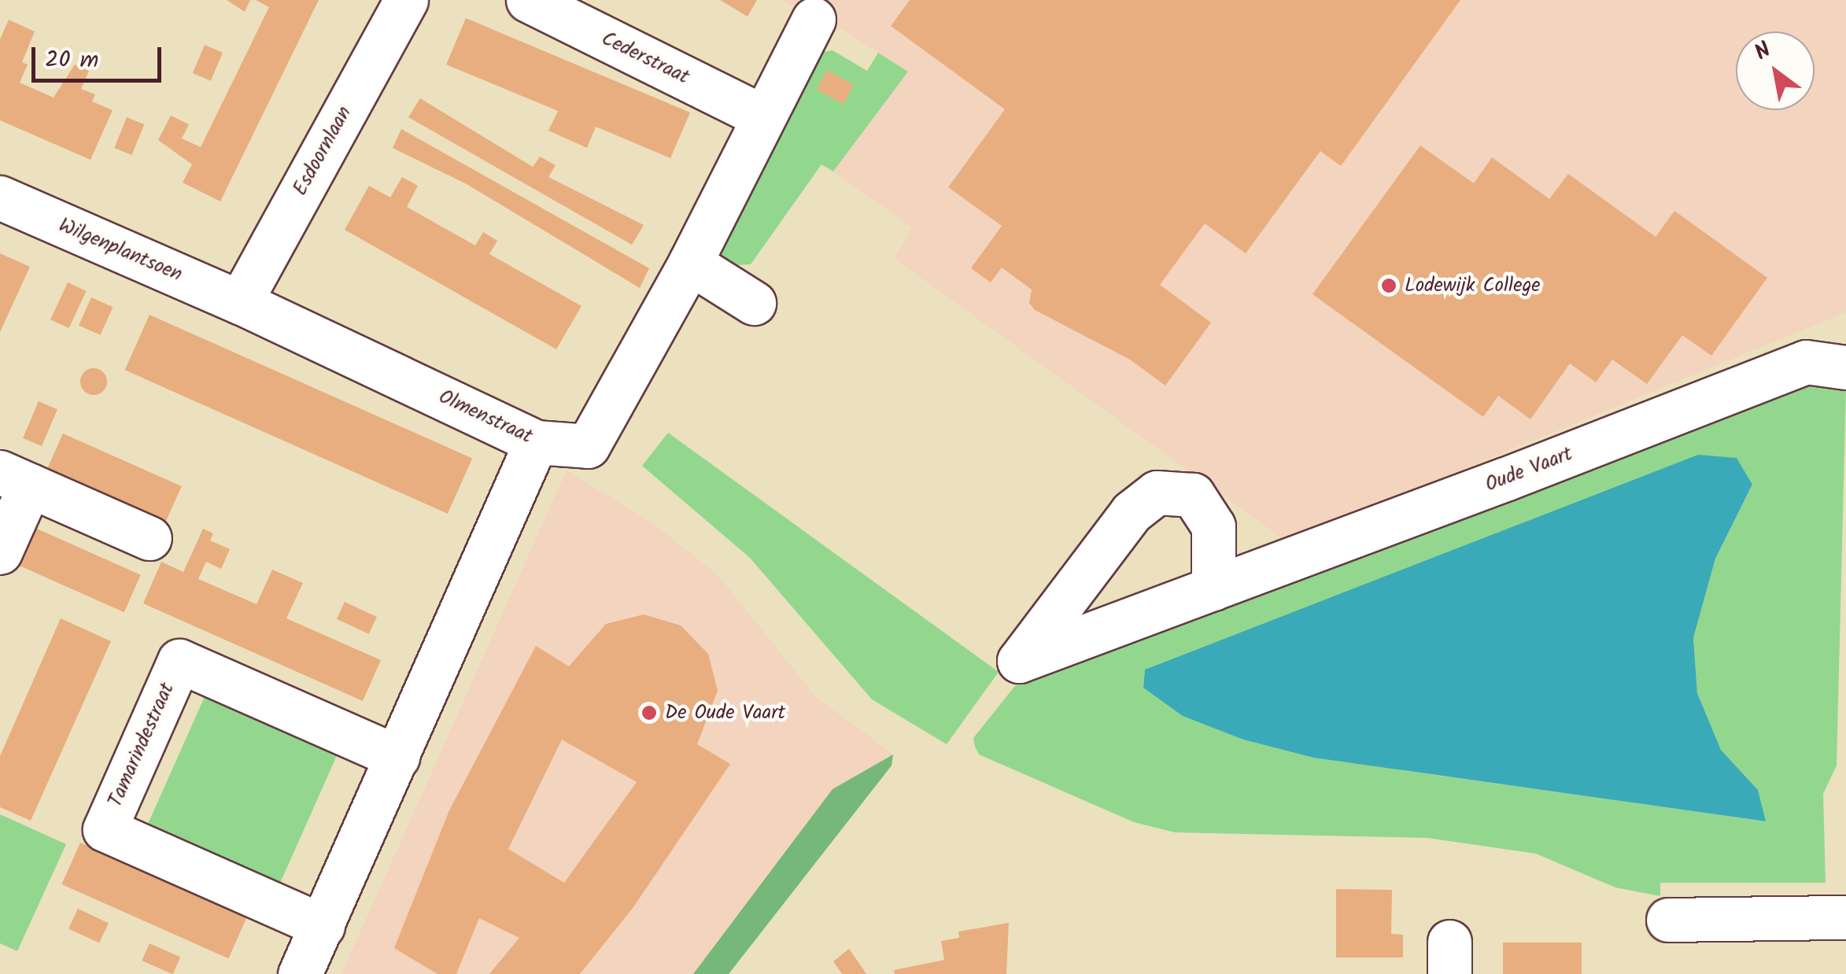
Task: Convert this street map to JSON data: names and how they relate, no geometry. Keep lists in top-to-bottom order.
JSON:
{
  "streets": {
    "street": [
      "Cederstraat",
      "Esdoornlaan",
      "Wilgenplantsoen",
      "Olmenstraat",
      "Oude Vaart",
      "Tamarindestraat"
    ]
  },
  "crossings": [
    ["Cederstraat", "Olmenstraat"],
    ["Esdoornlaan", "Wilgenplantsoen"],
    ["Esdoornlaan", "Olmenstraat"],
    ["Wilgenplantsoen", "Olmenstraat"]
  ],
  "places": ["Lodewijk College", "De Oude Vaart"],
  "scale_bar": "20 m",
  "north": "top left"
}
